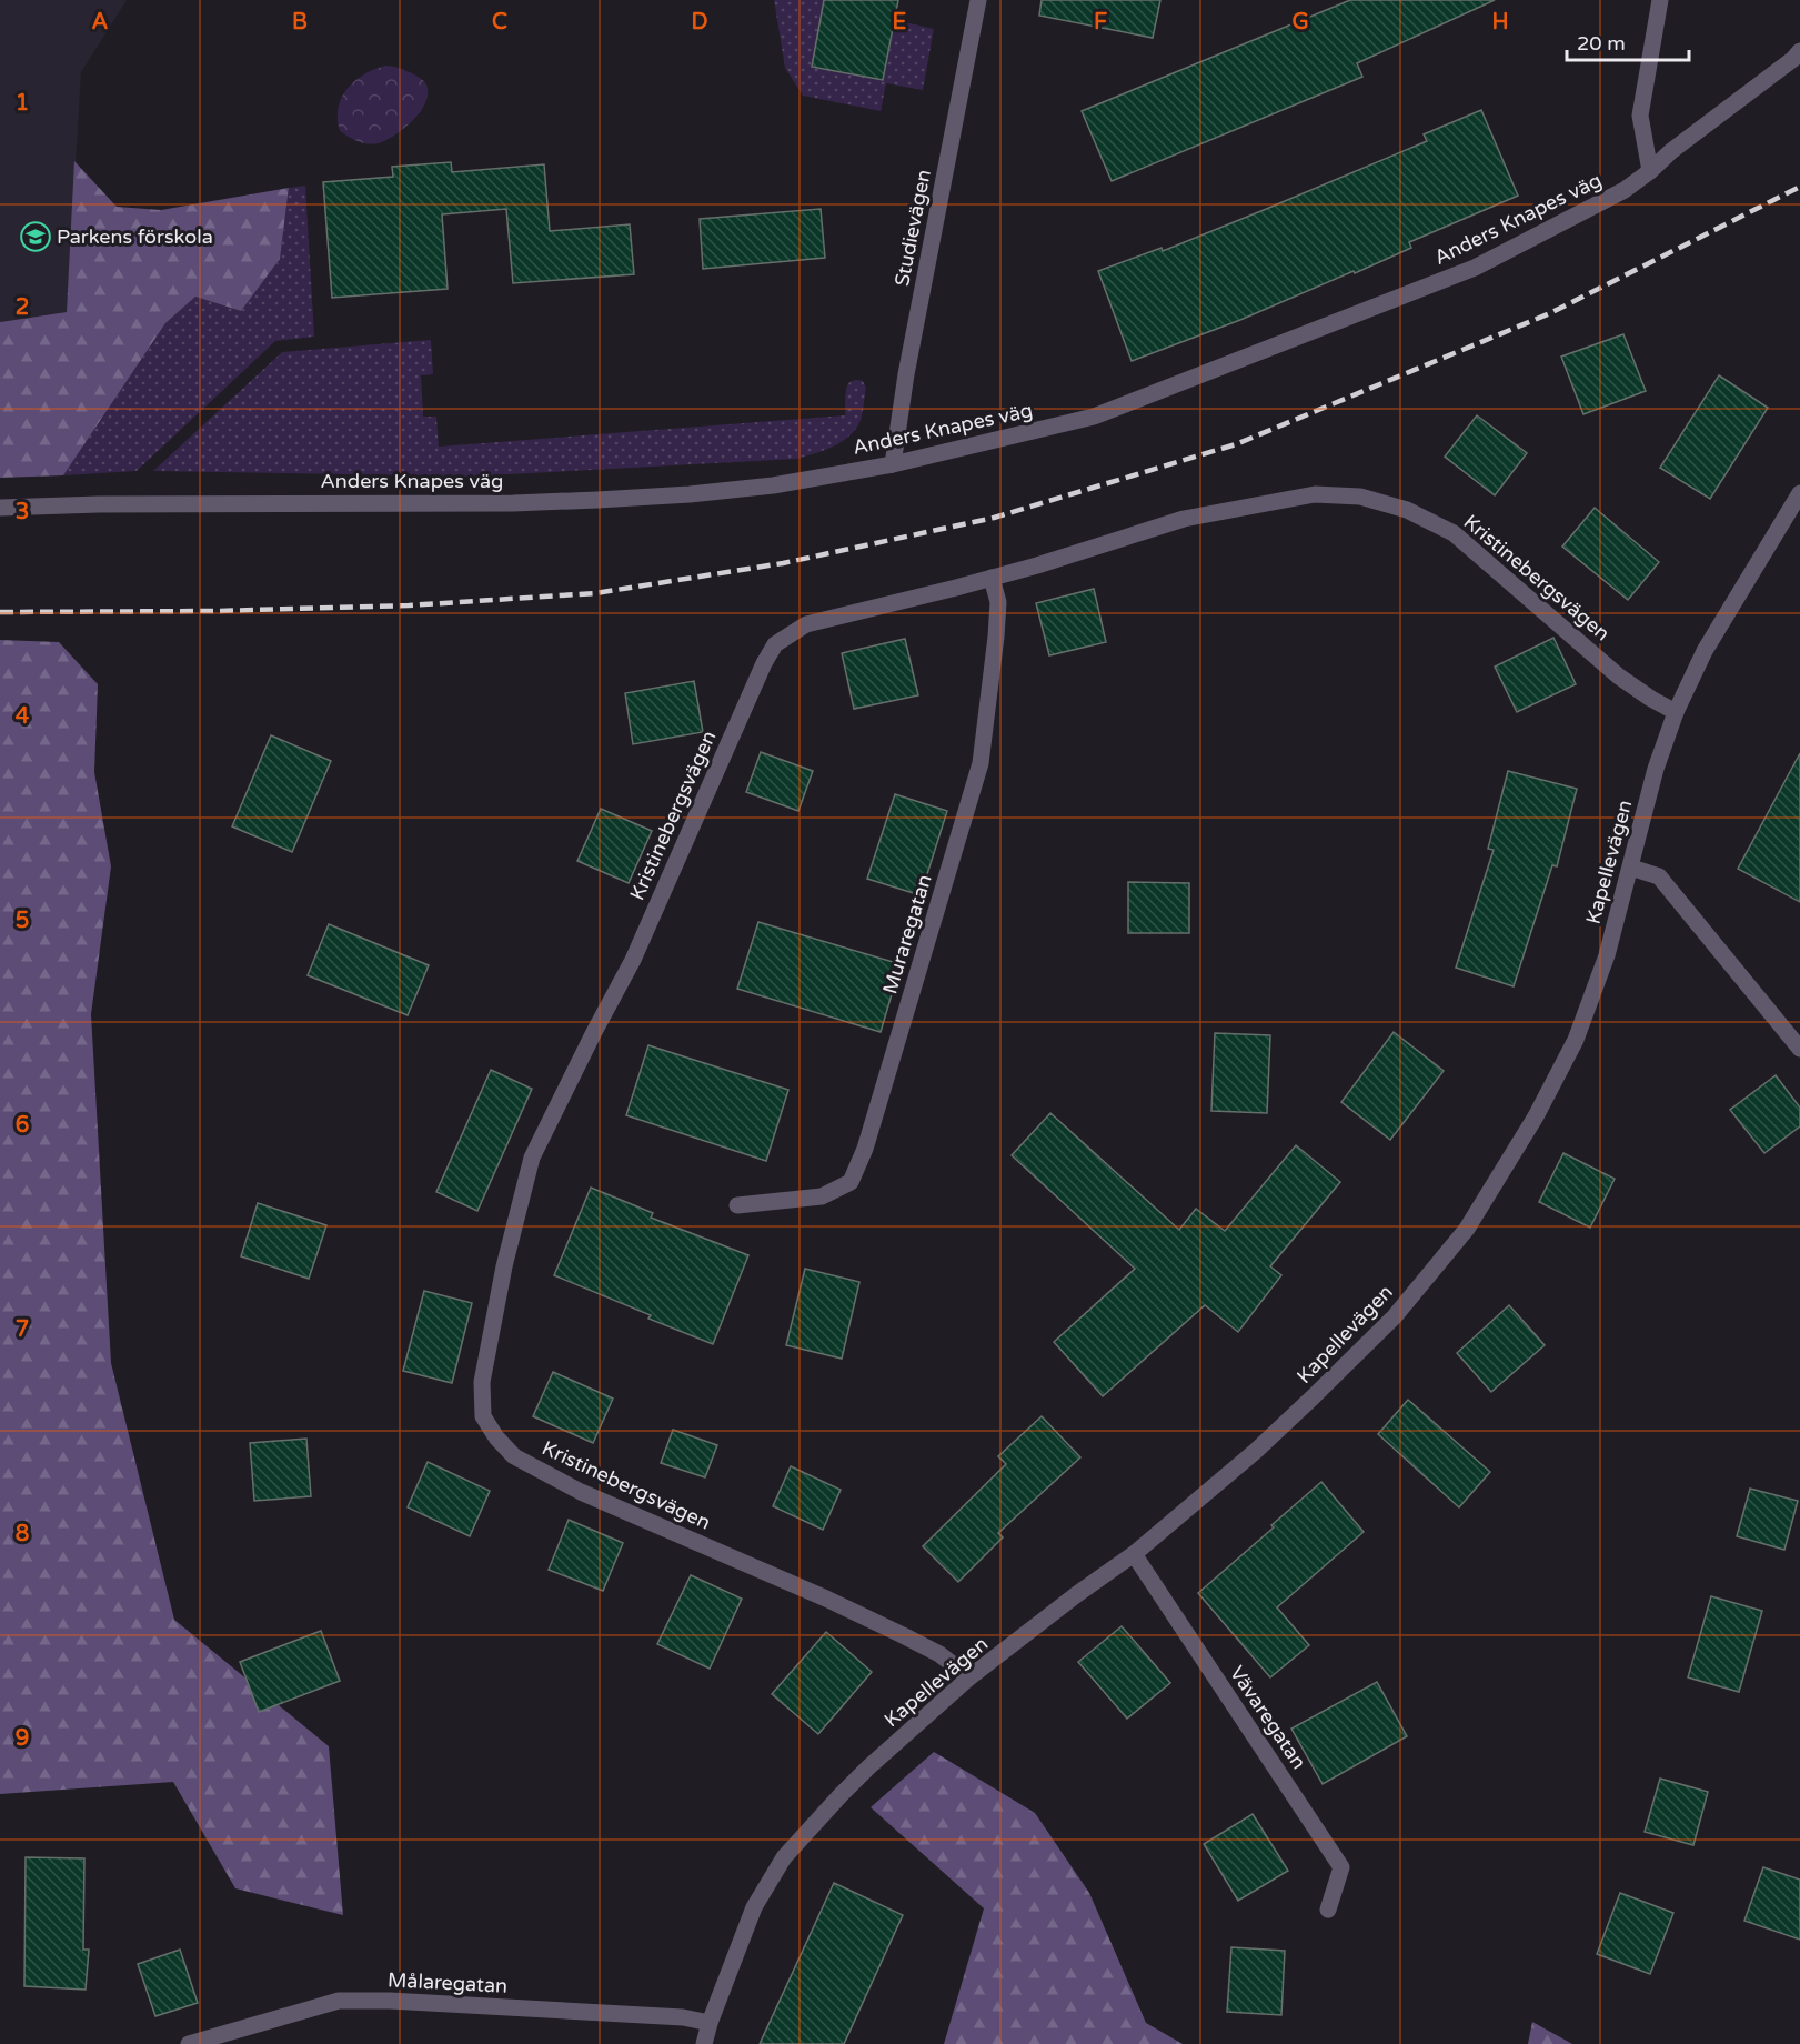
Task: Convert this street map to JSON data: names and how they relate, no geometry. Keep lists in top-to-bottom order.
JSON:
{
  "streets": {
    "street": [
      "Anders Knapes väg",
      "Studievägen",
      "Kristinebergsvägen",
      "Kapellevägen",
      "Muraregatan",
      "Vävaregatan",
      "Målaregatan"
    ]
  },
  "crossings": [
    ["Anders Knapes väg", "Studievägen"],
    ["Kristinebergsvägen", "Kapellevägen"],
    ["Kristinebergsvägen", "Muraregatan"],
    ["Kapellevägen", "Vävaregatan"],
    ["Kapellevägen", "Målaregatan"]
  ],
  "places": {
    "school or university": ["Parkens förskola"]
  },
  "scale_bar": "20 m",
  "grid": {
    "columns": [
      "A",
      "B",
      "C",
      "D",
      "E",
      "F",
      "G",
      "H"
    ],
    "rows": [
      "1",
      "2",
      "3",
      "4",
      "5",
      "6",
      "7",
      "8",
      "9"
    ]
  }
}
